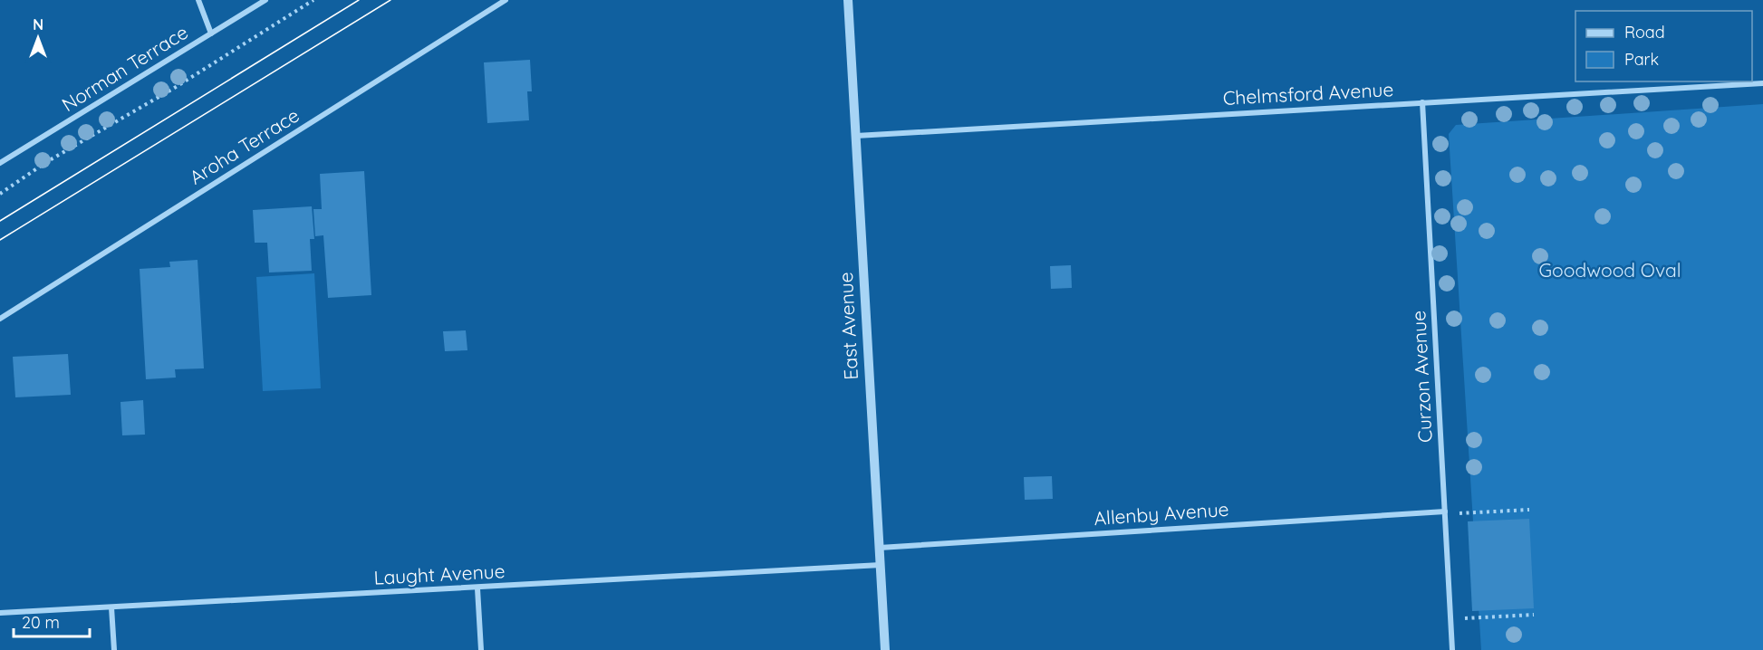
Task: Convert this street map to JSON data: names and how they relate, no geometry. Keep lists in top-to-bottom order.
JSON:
{
  "streets": {
    "street": [
      "Norman Terrace",
      "Chelmsford Avenue",
      "Aroha Terrace",
      "East Avenue",
      "Curzon Avenue",
      "Allenby Avenue",
      "Laught Avenue"
    ]
  },
  "crossings": [
    ["Chelmsford Avenue", "East Avenue"],
    ["Chelmsford Avenue", "Curzon Avenue"],
    ["East Avenue", "Allenby Avenue"],
    ["East Avenue", "Laught Avenue"],
    ["Curzon Avenue", "Allenby Avenue"]
  ],
  "parks": ["Goodwood Oval"],
  "legend": ["Road", "Park"],
  "scale_bar": "20 m",
  "north": "top"
}
